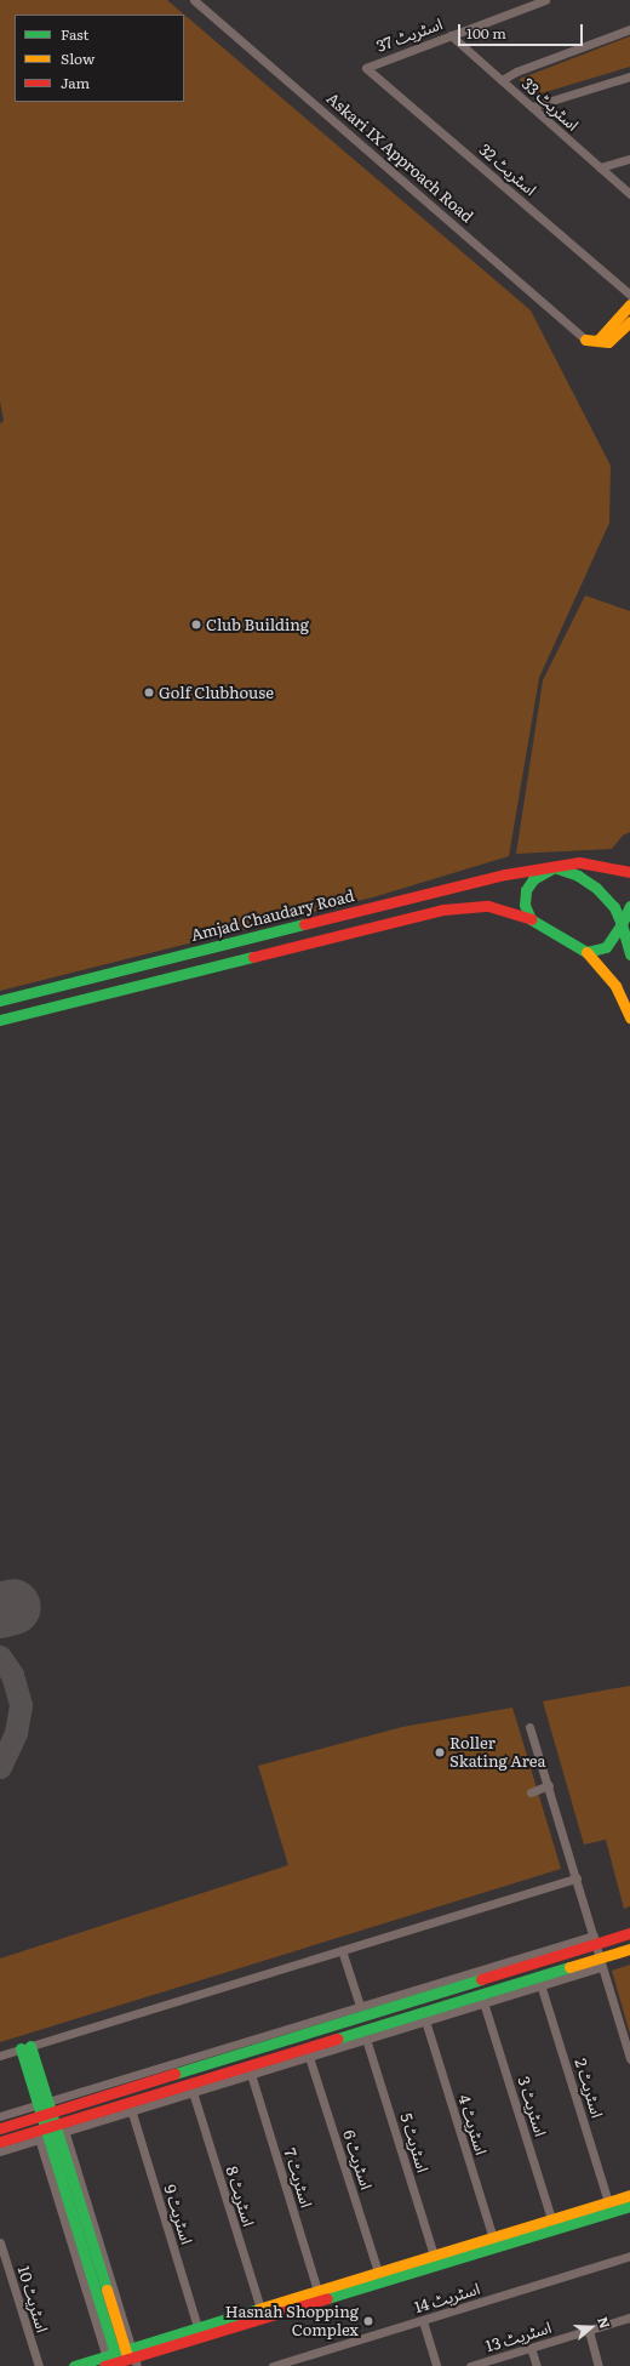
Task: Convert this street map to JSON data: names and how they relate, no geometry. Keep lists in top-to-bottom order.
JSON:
{
  "streets": {
    "street": [
      "اسٹریٹ 37",
      "اسٹریٹ 33",
      "Askari IX Approach Road",
      "اسٹریٹ 32",
      "Amjad Chaudary Road",
      "اسٹریٹ 2",
      "اسٹریٹ 3",
      "اسٹریٹ 4",
      "اسٹریٹ 5",
      "اسٹریٹ 6",
      "اسٹریٹ 7",
      "اسٹریٹ 8",
      "اسٹریٹ 9",
      "اسٹریٹ 14",
      "اسٹریٹ 10",
      "اسٹریٹ 13"
    ]
  },
  "crossings": [
    ["اسٹریٹ 37", "اسٹریٹ 33"],
    ["اسٹریٹ 37", "اسٹریٹ 32"]
  ],
  "places": [
    "Club Building",
    "Golf Clubhouse",
    "Roller Skating Area",
    "Hasnah Shopping Complex"
  ],
  "legend": ["Fast", "Slow", "Jam"],
  "scale_bar": "100 m",
  "north": "right"
}
